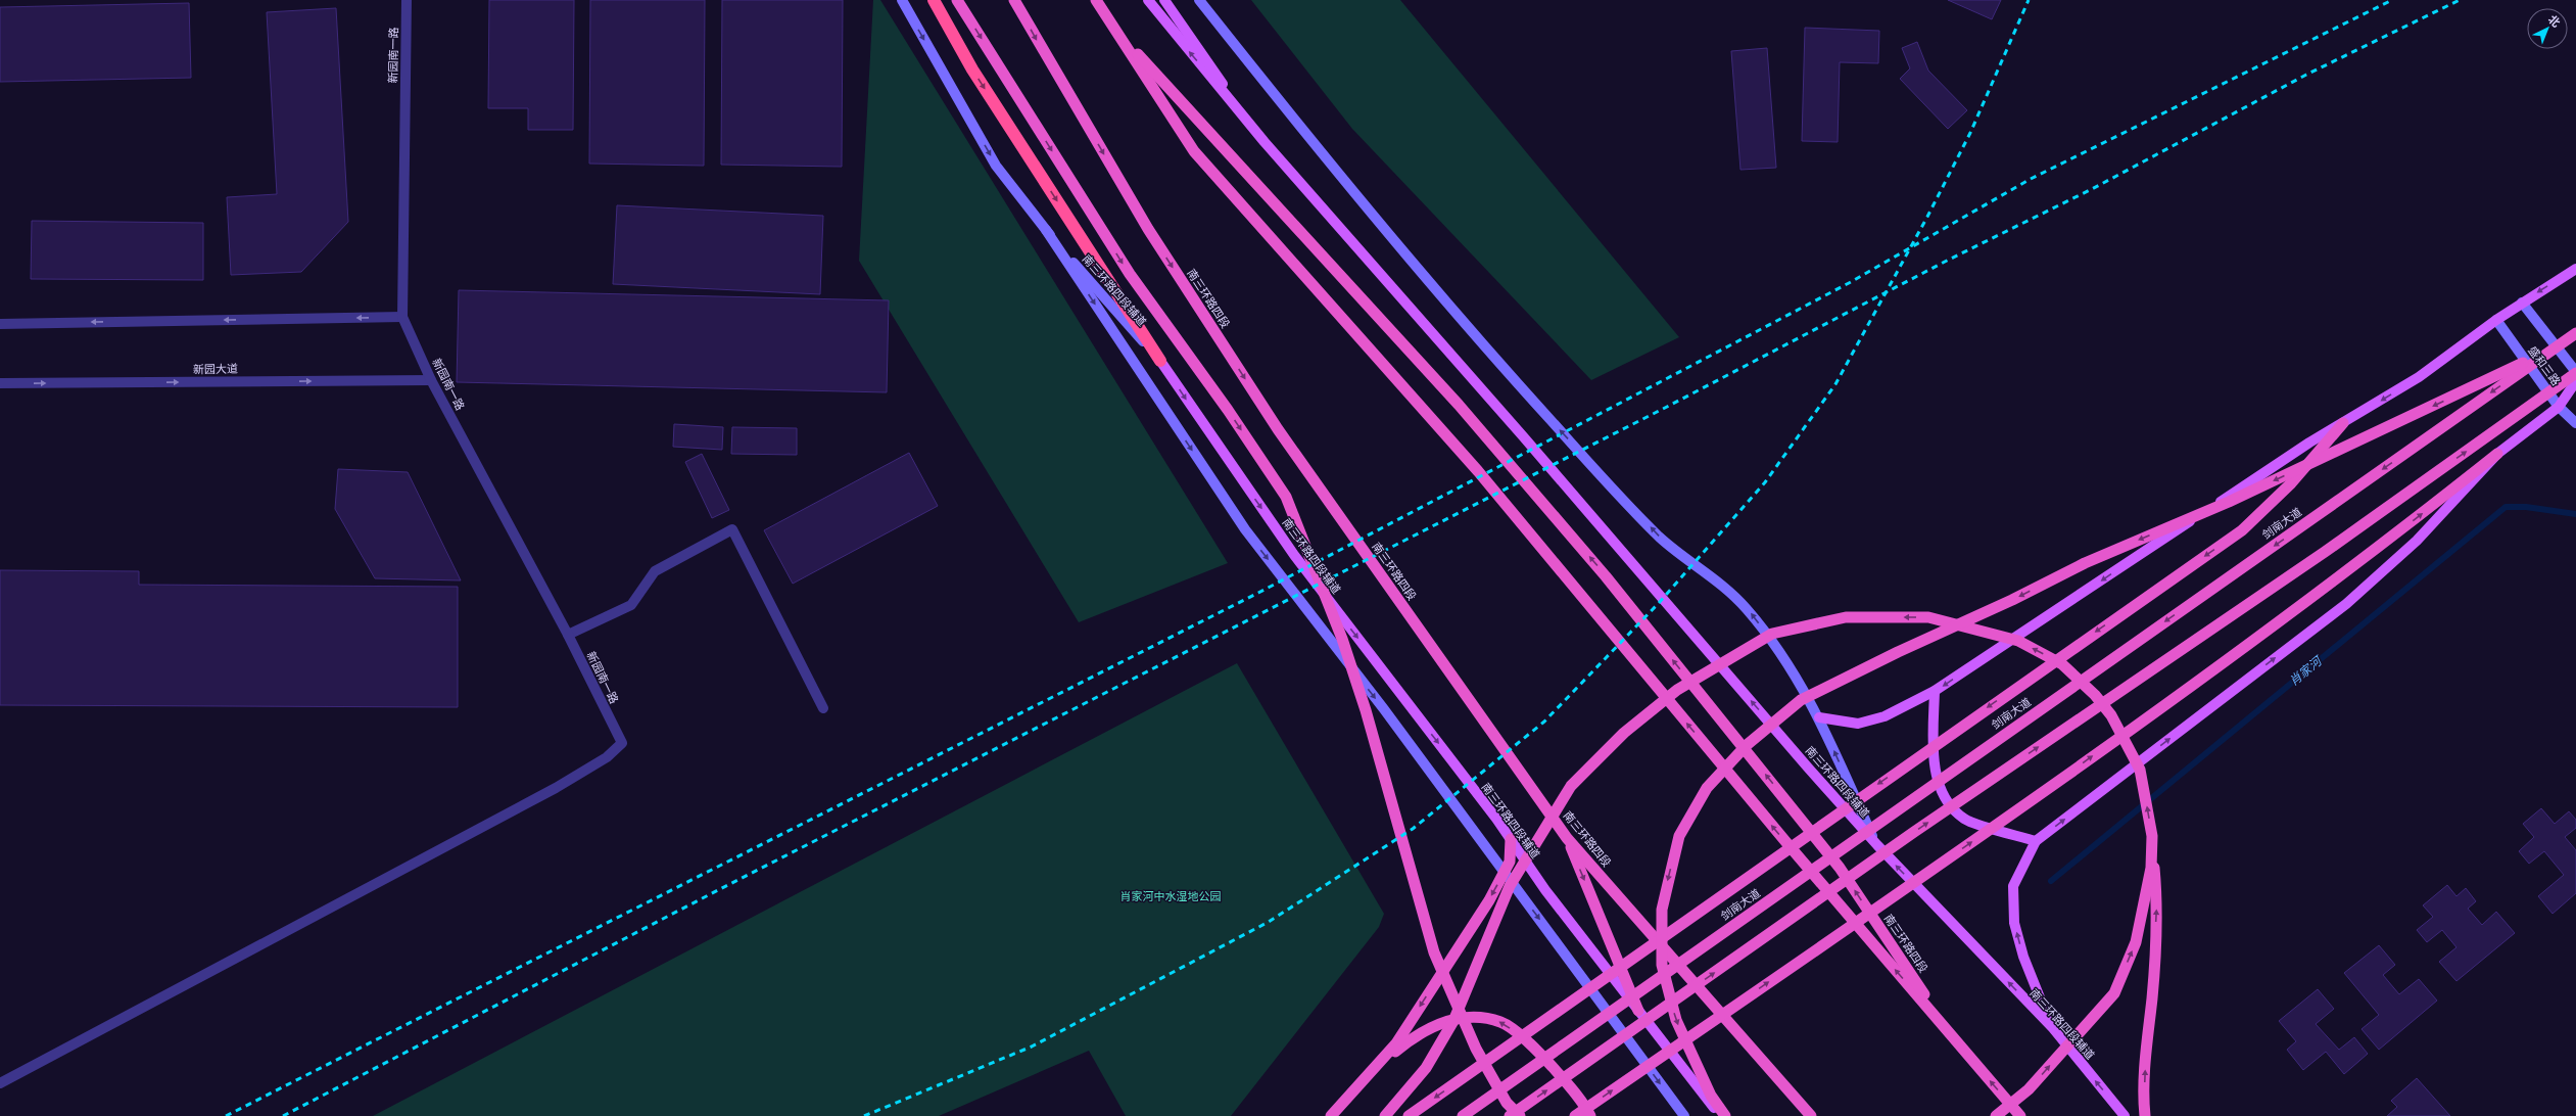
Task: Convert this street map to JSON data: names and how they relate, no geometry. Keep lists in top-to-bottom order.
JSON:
{
  "streets": {
    "highway": ["南三环路四段", "剑南大道"],
    "main road": ["南三环路四段辅道", "盛和三路"],
    "street": ["新园南一路", "新园大道"]
  },
  "crossings": [
    ["新园南一路", "新园大道"]
  ],
  "water": ["肖家河"],
  "parks": ["肖家河中水湿地公园"],
  "north": "top right"
}
